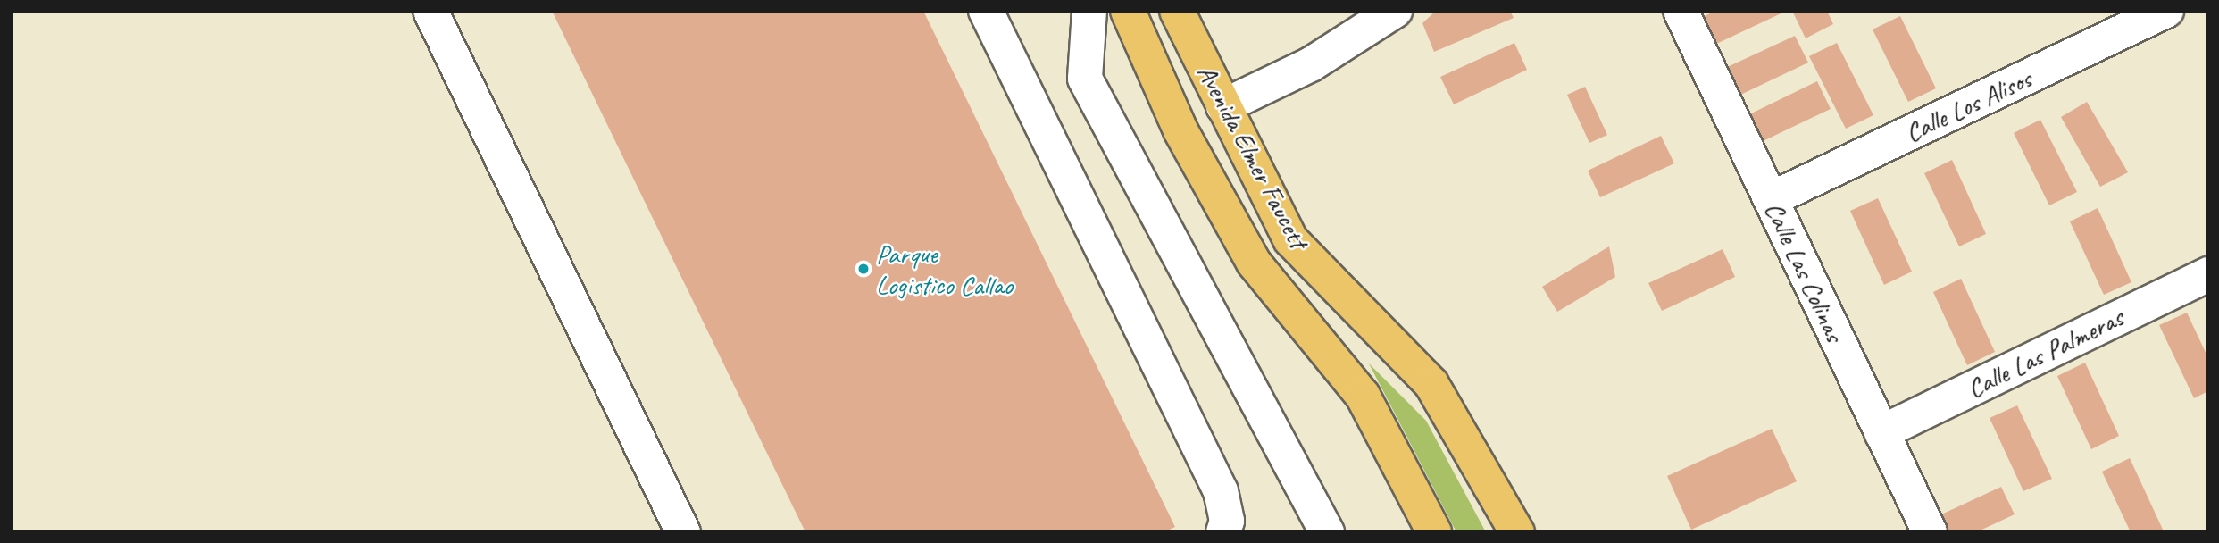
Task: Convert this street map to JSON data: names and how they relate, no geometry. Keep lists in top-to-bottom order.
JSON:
{
  "streets": {
    "highway": ["Avenida Elmer Faucett"],
    "street": ["Calle Los Alisos", "Calle Las Colinas", "Calle Las Palmeras"]
  },
  "crossings": [
    ["Calle Los Alisos", "Calle Las Colinas"],
    ["Calle Las Colinas", "Calle Las Palmeras"]
  ],
  "places": ["Parque Logistico Callao"]
}
